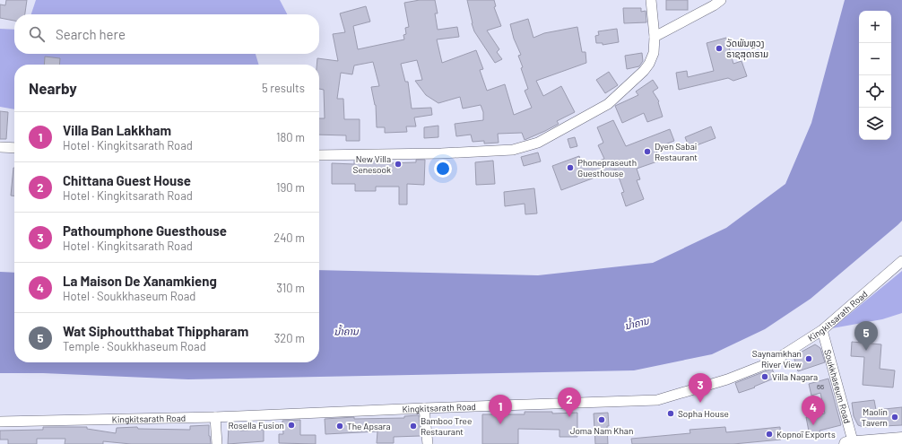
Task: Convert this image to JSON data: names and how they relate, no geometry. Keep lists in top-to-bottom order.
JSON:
{
  "streets": {
    "street": ["Kingkitsarath Road", "Soukkhaseum Road"]
  },
  "crossings": [
    ["Kingkitsarath Road", "Soukkhaseum Road"]
  ],
  "water": ["ນ້ຳຄານ"],
  "places": [
    "ວັດພັນຫຼວງ ຣາຊສຸດາຣາມ",
    "Dyen Sabai Restaurant",
    "New Villa Senesook",
    "Phonepraseuth Guesthouse",
    "Saynamkhan River View",
    "Villa Nagara",
    "Sopha House",
    "Maolin Tavern",
    "Joma Nam Khan",
    "Rosella Fusion",
    "The Apsara",
    "Bamboo Tree Restaurant",
    "Kopnoï Exports"
  ],
  "house_numbers": ["66"],
  "page": {
    "map_buttons": ["+", "−"],
    "search": "Search here",
    "heading": ["Nearby", "5 results"],
    "list": [
      {
        "mark": "1",
        "name": "Villa Ban Lakkham",
        "note": "Hotel · Kingkitsarath Road",
        "value": "180 m"
      },
      {
        "mark": "2",
        "name": "Chittana Guest House",
        "note": "Hotel · Kingkitsarath Road",
        "value": "190 m"
      },
      {
        "mark": "3",
        "name": "Pathoumphone Guesthouse",
        "note": "Hotel · Kingkitsarath Road",
        "value": "240 m"
      },
      {
        "mark": "4",
        "name": "La Maison De Xanamkieng",
        "note": "Hotel · Soukkhaseum Road",
        "value": "310 m"
      },
      {
        "mark": "5",
        "name": "Wat Siphoutthabat Thippharam",
        "note": "Temple · Soukkhaseum Road",
        "value": "320 m"
      }
    ],
    "pins": [
      "5",
      "3",
      "2",
      "1",
      "4"
    ]
  }
}
